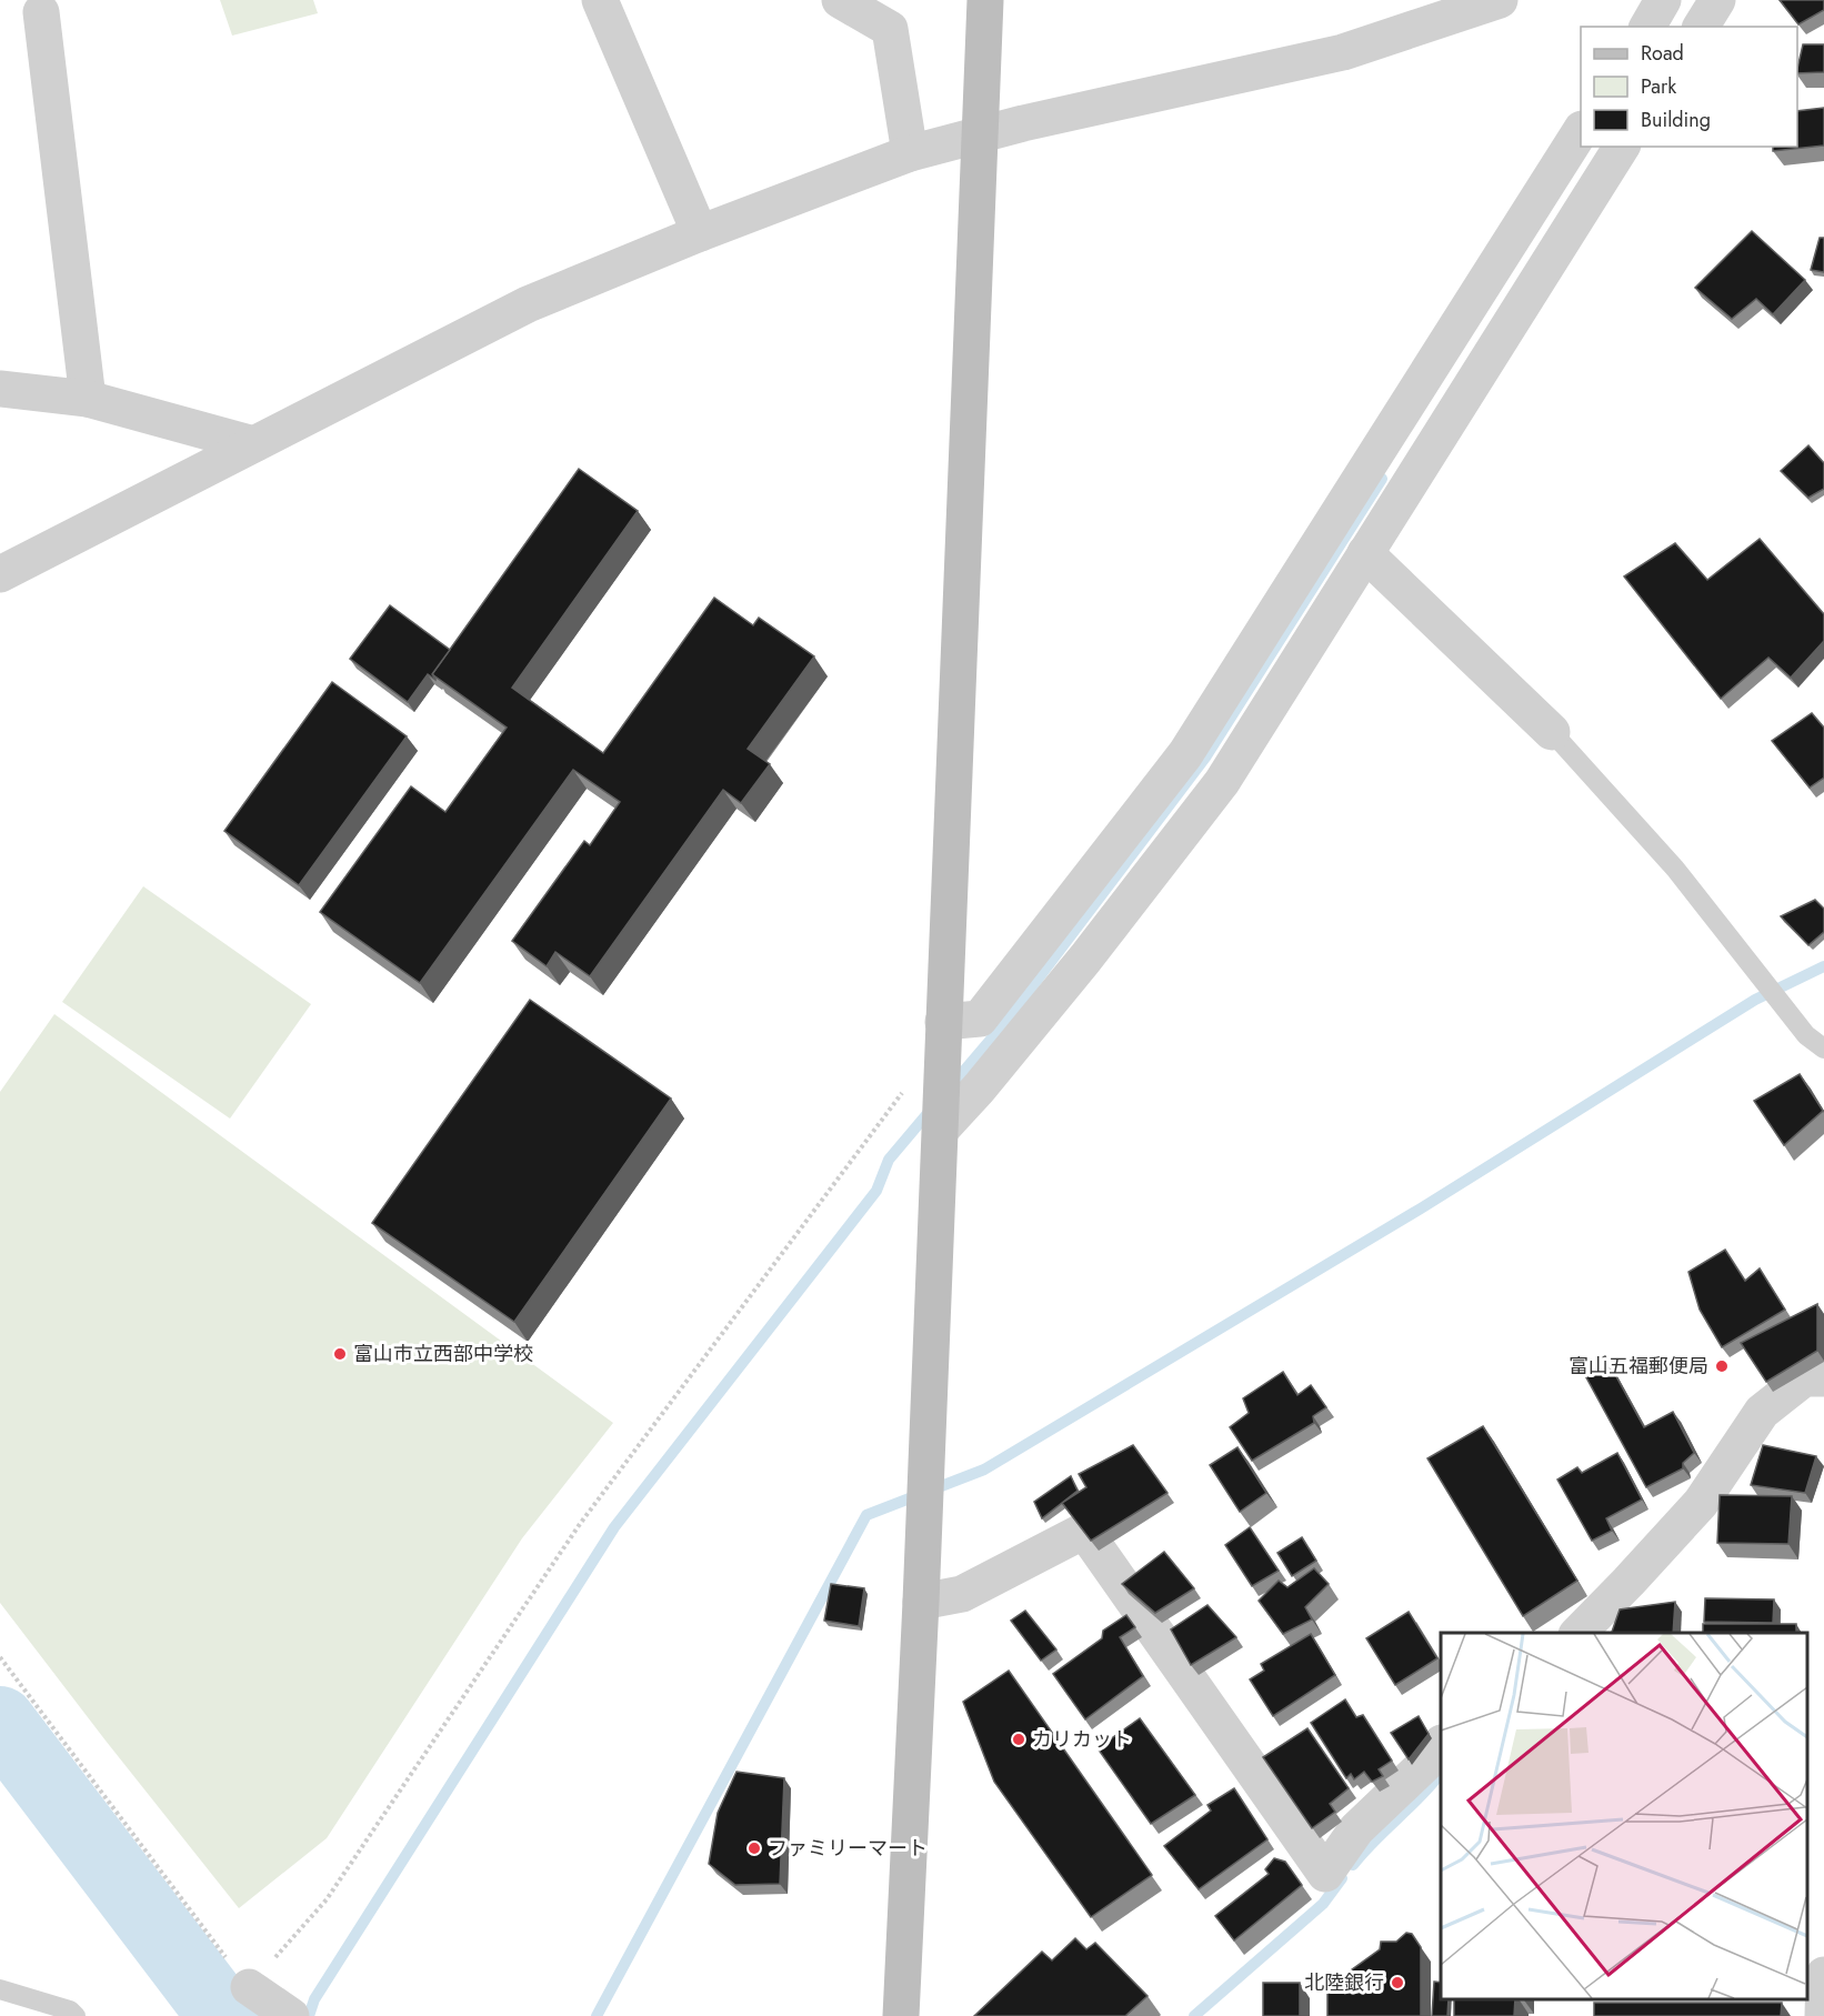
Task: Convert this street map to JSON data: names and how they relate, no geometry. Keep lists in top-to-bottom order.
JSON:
{
  "places": [
    "富山市立西部中学校",
    "富山五福郵便局",
    "カリカット",
    "ファミリーマート",
    "北陸銀行"
  ],
  "legend": ["Road", "Park", "Building"]
}
